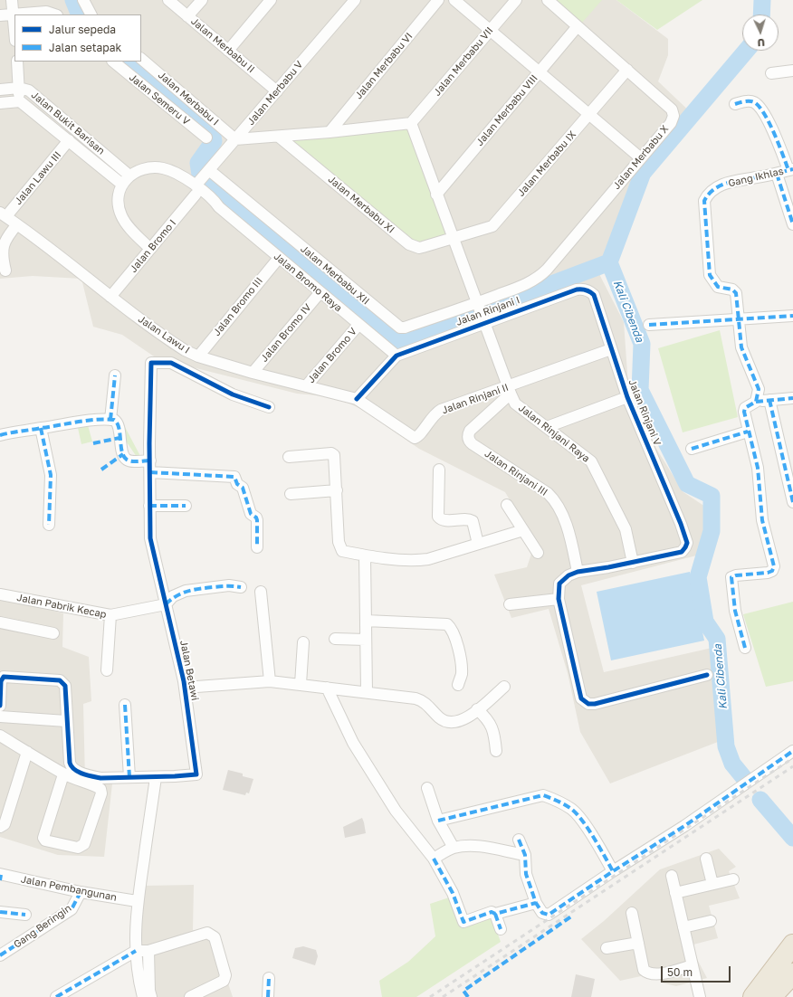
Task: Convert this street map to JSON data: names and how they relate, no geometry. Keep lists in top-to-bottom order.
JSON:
{
  "streets": {
    "street": [
      "Jalan Merbabu II",
      "Jalan Merbabu VII",
      "Jalan Merbabu VI",
      "Jalan Merbabu V",
      "Jalan Merbabu I",
      "Jalan Semeru V",
      "Jalan Merbabu VIII",
      "Jalan Bukit Barisan",
      "Jalan Merbabu X",
      "Jalan Merbabu IX",
      "Gang Ikhlas",
      "Jalan Lawu III",
      "Jalan Merbabu XI",
      "Jalan Bromo I",
      "Jalan Merbabu XII",
      "Jalan Bromo Raya",
      "Jalan Bromo III",
      "Jalan Rinjani I",
      "Jalan Bromo IV",
      "Jalan Lawu I",
      "Jalan Bromo V",
      "Jalan Rinjani II",
      "Jalan Rinjani V",
      "Jalan Rinjani Raya",
      "Jalan Rinjani III",
      "Jalan Pabrik Kecap",
      "Jalan Betawi",
      "Jalan Pembangunan",
      "Gang Beringin"
    ]
  },
  "crossings": [
    ["Jalan Merbabu II", "Jalan Merbabu V"],
    ["Jalan Merbabu VII", "Jalan Rinjani Raya"],
    ["Jalan Merbabu V", "Jalan Merbabu I"],
    ["Jalan Merbabu V", "Jalan Bromo I"],
    ["Jalan Merbabu V", "Jalan Merbabu XII"],
    ["Jalan Merbabu V", "Jalan Bromo Raya"],
    ["Jalan Merbabu VIII", "Jalan Merbabu X"],
    ["Jalan Merbabu VIII", "Jalan Rinjani Raya"],
    ["Jalan Bukit Barisan", "Jalan Lawu III"],
    ["Jalan Bukit Barisan", "Jalan Bromo Raya"],
    ["Jalan Merbabu X", "Jalan Merbabu IX"],
    ["Jalan Merbabu X", "Jalan Merbabu XII"],
    ["Jalan Merbabu X", "Jalan Rinjani Raya"],
    ["Jalan Merbabu IX", "Jalan Merbabu XI"],
    ["Jalan Merbabu IX", "Jalan Rinjani Raya"],
    ["Jalan Lawu III", "Jalan Lawu I"],
    ["Jalan Merbabu XI", "Jalan Rinjani Raya"],
    ["Jalan Bromo I", "Jalan Bromo Raya"],
    ["Jalan Bromo I", "Jalan Lawu I"],
    ["Jalan Merbabu XII", "Jalan Rinjani Raya"],
    ["Jalan Bromo Raya", "Jalan Bromo III"],
    ["Jalan Bromo Raya", "Jalan Rinjani I"],
    ["Jalan Bromo Raya", "Jalan Bromo IV"],
    ["Jalan Bromo Raya", "Jalan Bromo V"],
    ["Jalan Bromo III", "Jalan Lawu I"],
    ["Jalan Rinjani I", "Jalan Rinjani V"],
    ["Jalan Rinjani I", "Jalan Rinjani Raya"],
    ["Jalan Bromo IV", "Jalan Lawu I"],
    ["Jalan Lawu I", "Jalan Bromo V"],
    ["Jalan Lawu I", "Jalan Rinjani II"],
    ["Jalan Rinjani II", "Jalan Rinjani V"],
    ["Jalan Rinjani II", "Jalan Rinjani Raya"],
    ["Jalan Rinjani II", "Jalan Rinjani III"],
    ["Jalan Rinjani V", "Jalan Rinjani Raya"],
    ["Jalan Rinjani Raya", "Jalan Rinjani III"],
    ["Jalan Pabrik Kecap", "Jalan Betawi"],
    ["Jalan Pembangunan", "Gang Beringin"]
  ],
  "water": ["Kali Cibenda"],
  "legend": ["Jalur sepeda", "Jalan setapak"],
  "scale_bar": "50 m",
  "north": "bottom"
}
